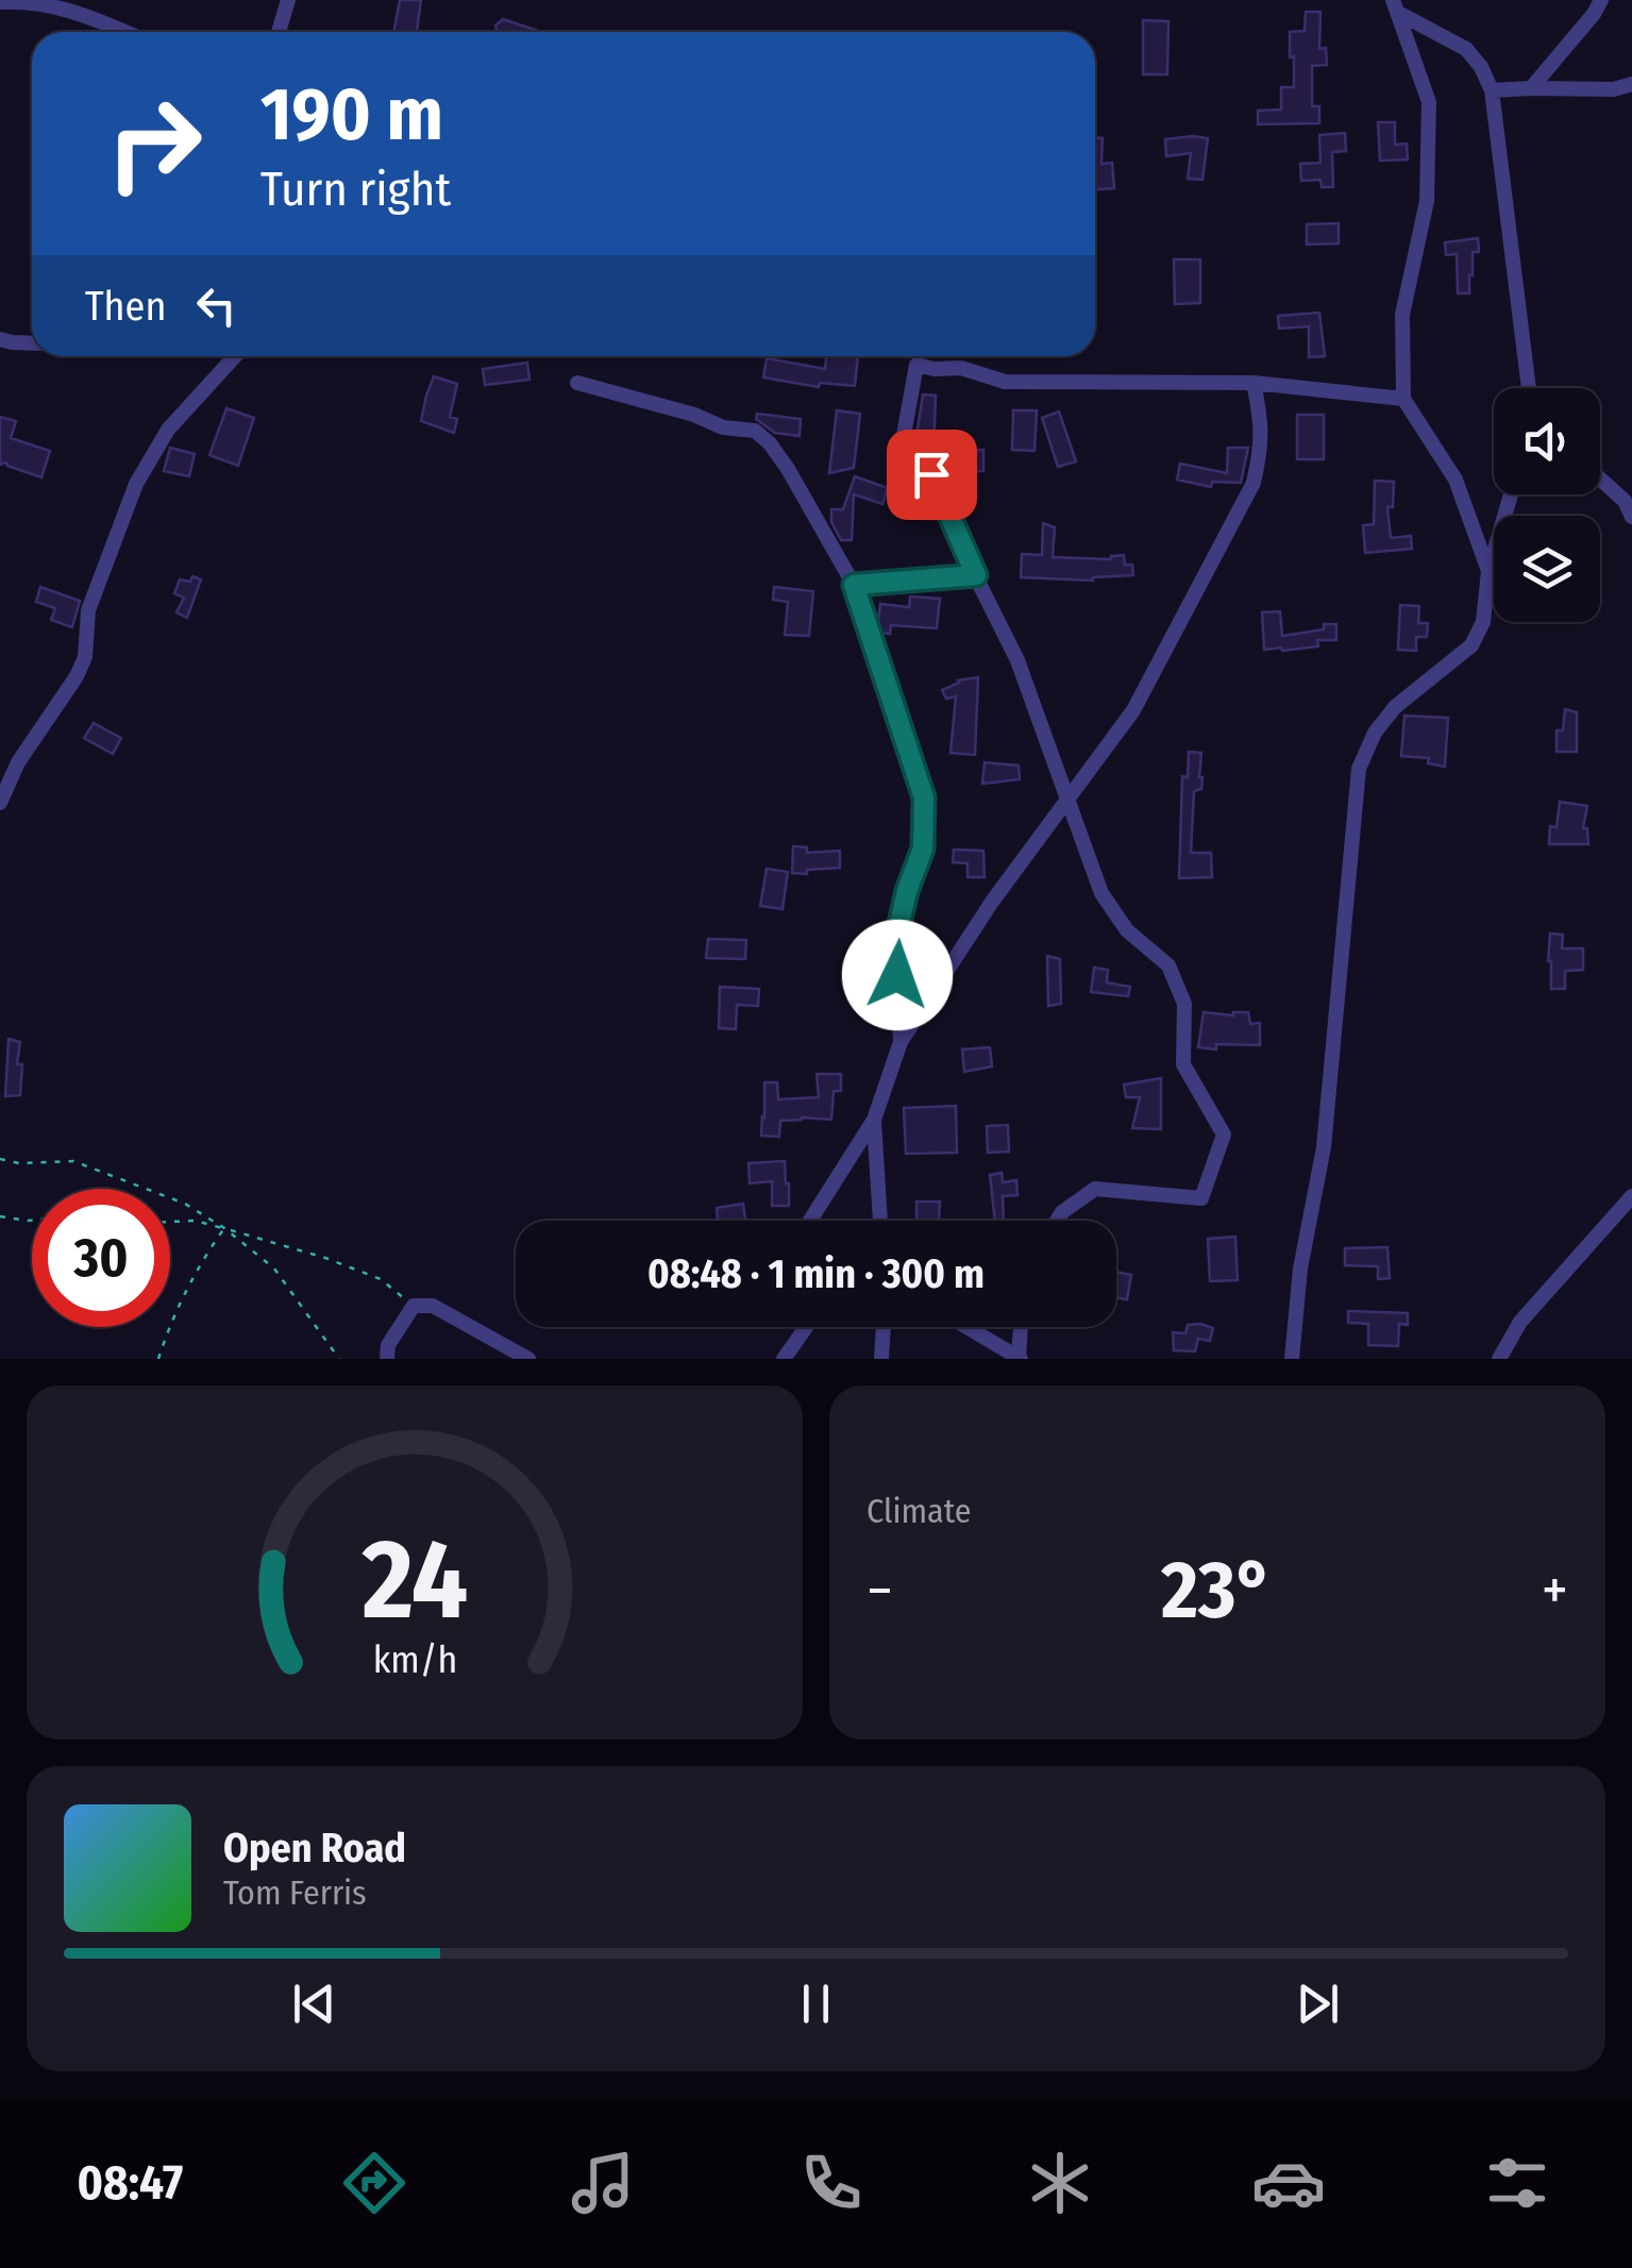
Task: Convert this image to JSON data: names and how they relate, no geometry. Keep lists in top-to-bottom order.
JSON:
{
  "page": {
    "turn": ["190 m", "Turn right"],
    "then": "Then",
    "limit": "30",
    "trip": "08:48 · 1 min · 300 m",
    "tile": "Climate",
    "heat": ["−", "23°", "+"],
    "song": ["Open Road", "Tom Ferris"],
    "tabs": "08:47",
    "gauge": ["24", "km/h"]
  }
}
